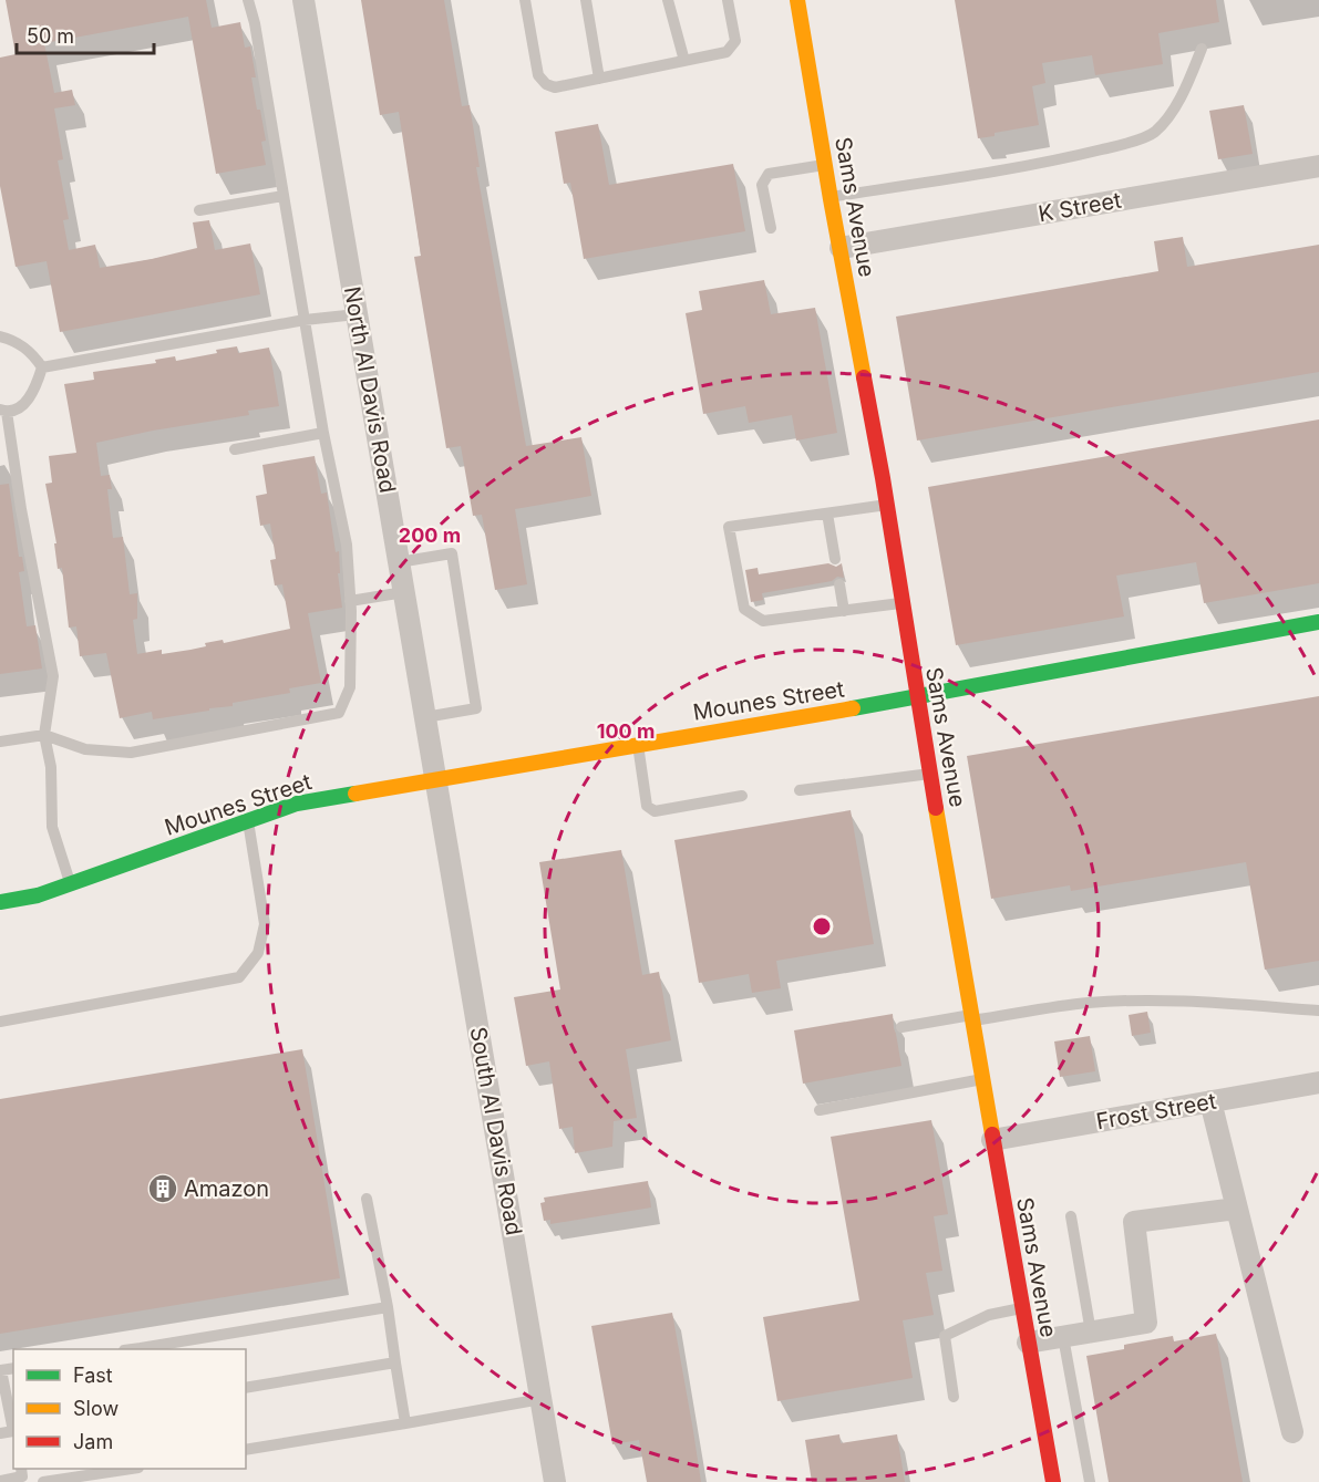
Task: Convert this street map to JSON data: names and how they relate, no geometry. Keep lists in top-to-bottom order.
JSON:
{
  "streets": {
    "street": [
      "Sams Avenue",
      "K Street",
      "North Al Davis Road",
      "Mounes Street",
      "Frost Street",
      "South Al Davis Road"
    ]
  },
  "crossings": [
    ["Sams Avenue", "K Street"],
    ["Sams Avenue", "Mounes Street"],
    ["Sams Avenue", "Frost Street"],
    ["North Al Davis Road", "Mounes Street"],
    ["North Al Davis Road", "South Al Davis Road"],
    ["Mounes Street", "South Al Davis Road"]
  ],
  "places": {
    "building": ["Amazon"]
  },
  "legend": ["Fast", "Slow", "Jam"],
  "scale_bar": "50 m",
  "rings": ["200 m", "100 m"]
}
